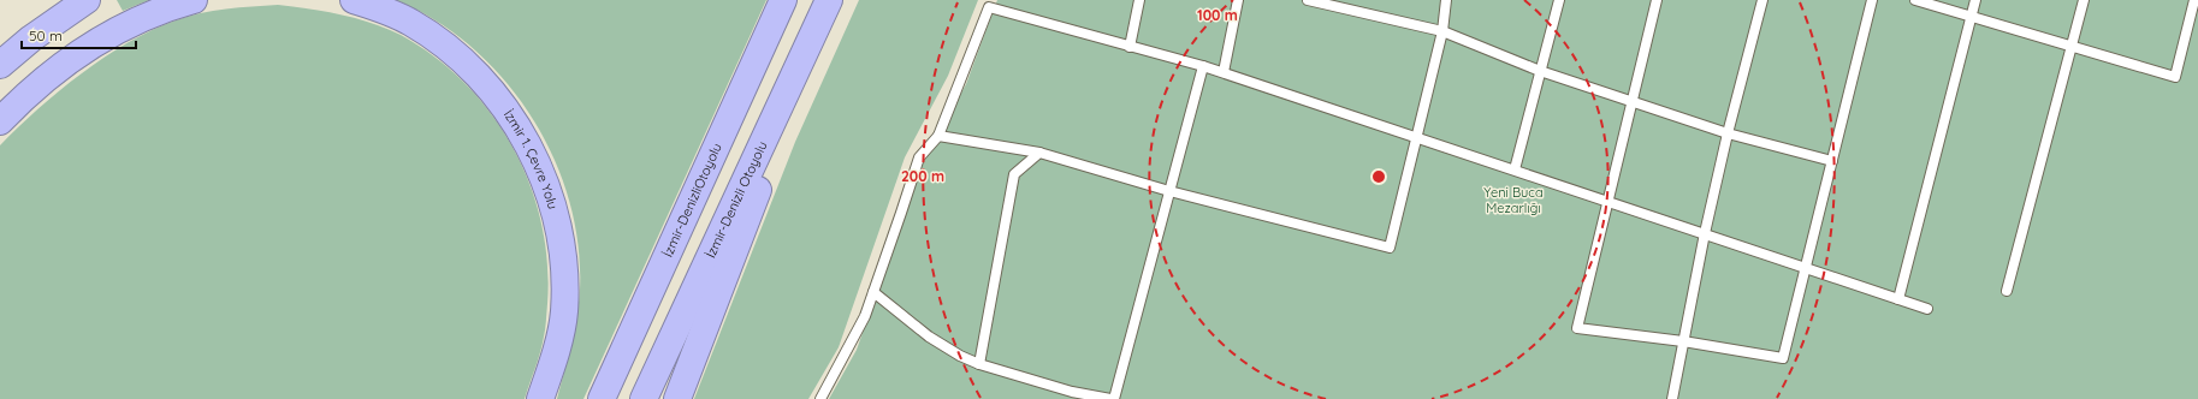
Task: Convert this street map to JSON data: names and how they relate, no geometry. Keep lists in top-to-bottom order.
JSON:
{
  "streets": {
    "highway": ["İzmir 1. Çevre Yolu", "İzmir-DenizliOtoyolu", "İzmir-Denizli Otoyolu"]
  },
  "parks": ["Yeni Buca Mezarlığı"],
  "scale_bar": "50 m",
  "rings": ["100 m", "200 m"]
}
